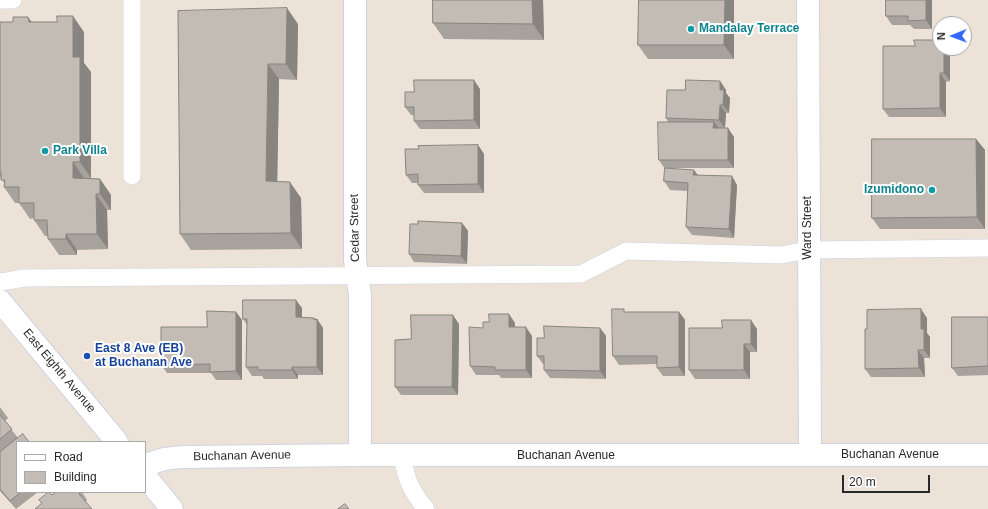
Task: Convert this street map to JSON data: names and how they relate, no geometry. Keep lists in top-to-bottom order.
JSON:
{
  "streets": {
    "street": [
      "Cedar Street",
      "Ward Street",
      "East Eighth Avenue",
      "Buchanan Avenue"
    ]
  },
  "crossings": [
    ["Cedar Street", "Buchanan Avenue"],
    ["Ward Street", "Buchanan Avenue"]
  ],
  "places": [
    "Mandalay Terrace",
    "Park Villa",
    "Izumidono",
    "East 8 Ave (EB) at Buchanan Ave"
  ],
  "legend": ["Road", "Building"],
  "scale_bar": "20 m",
  "north": "left"
}
